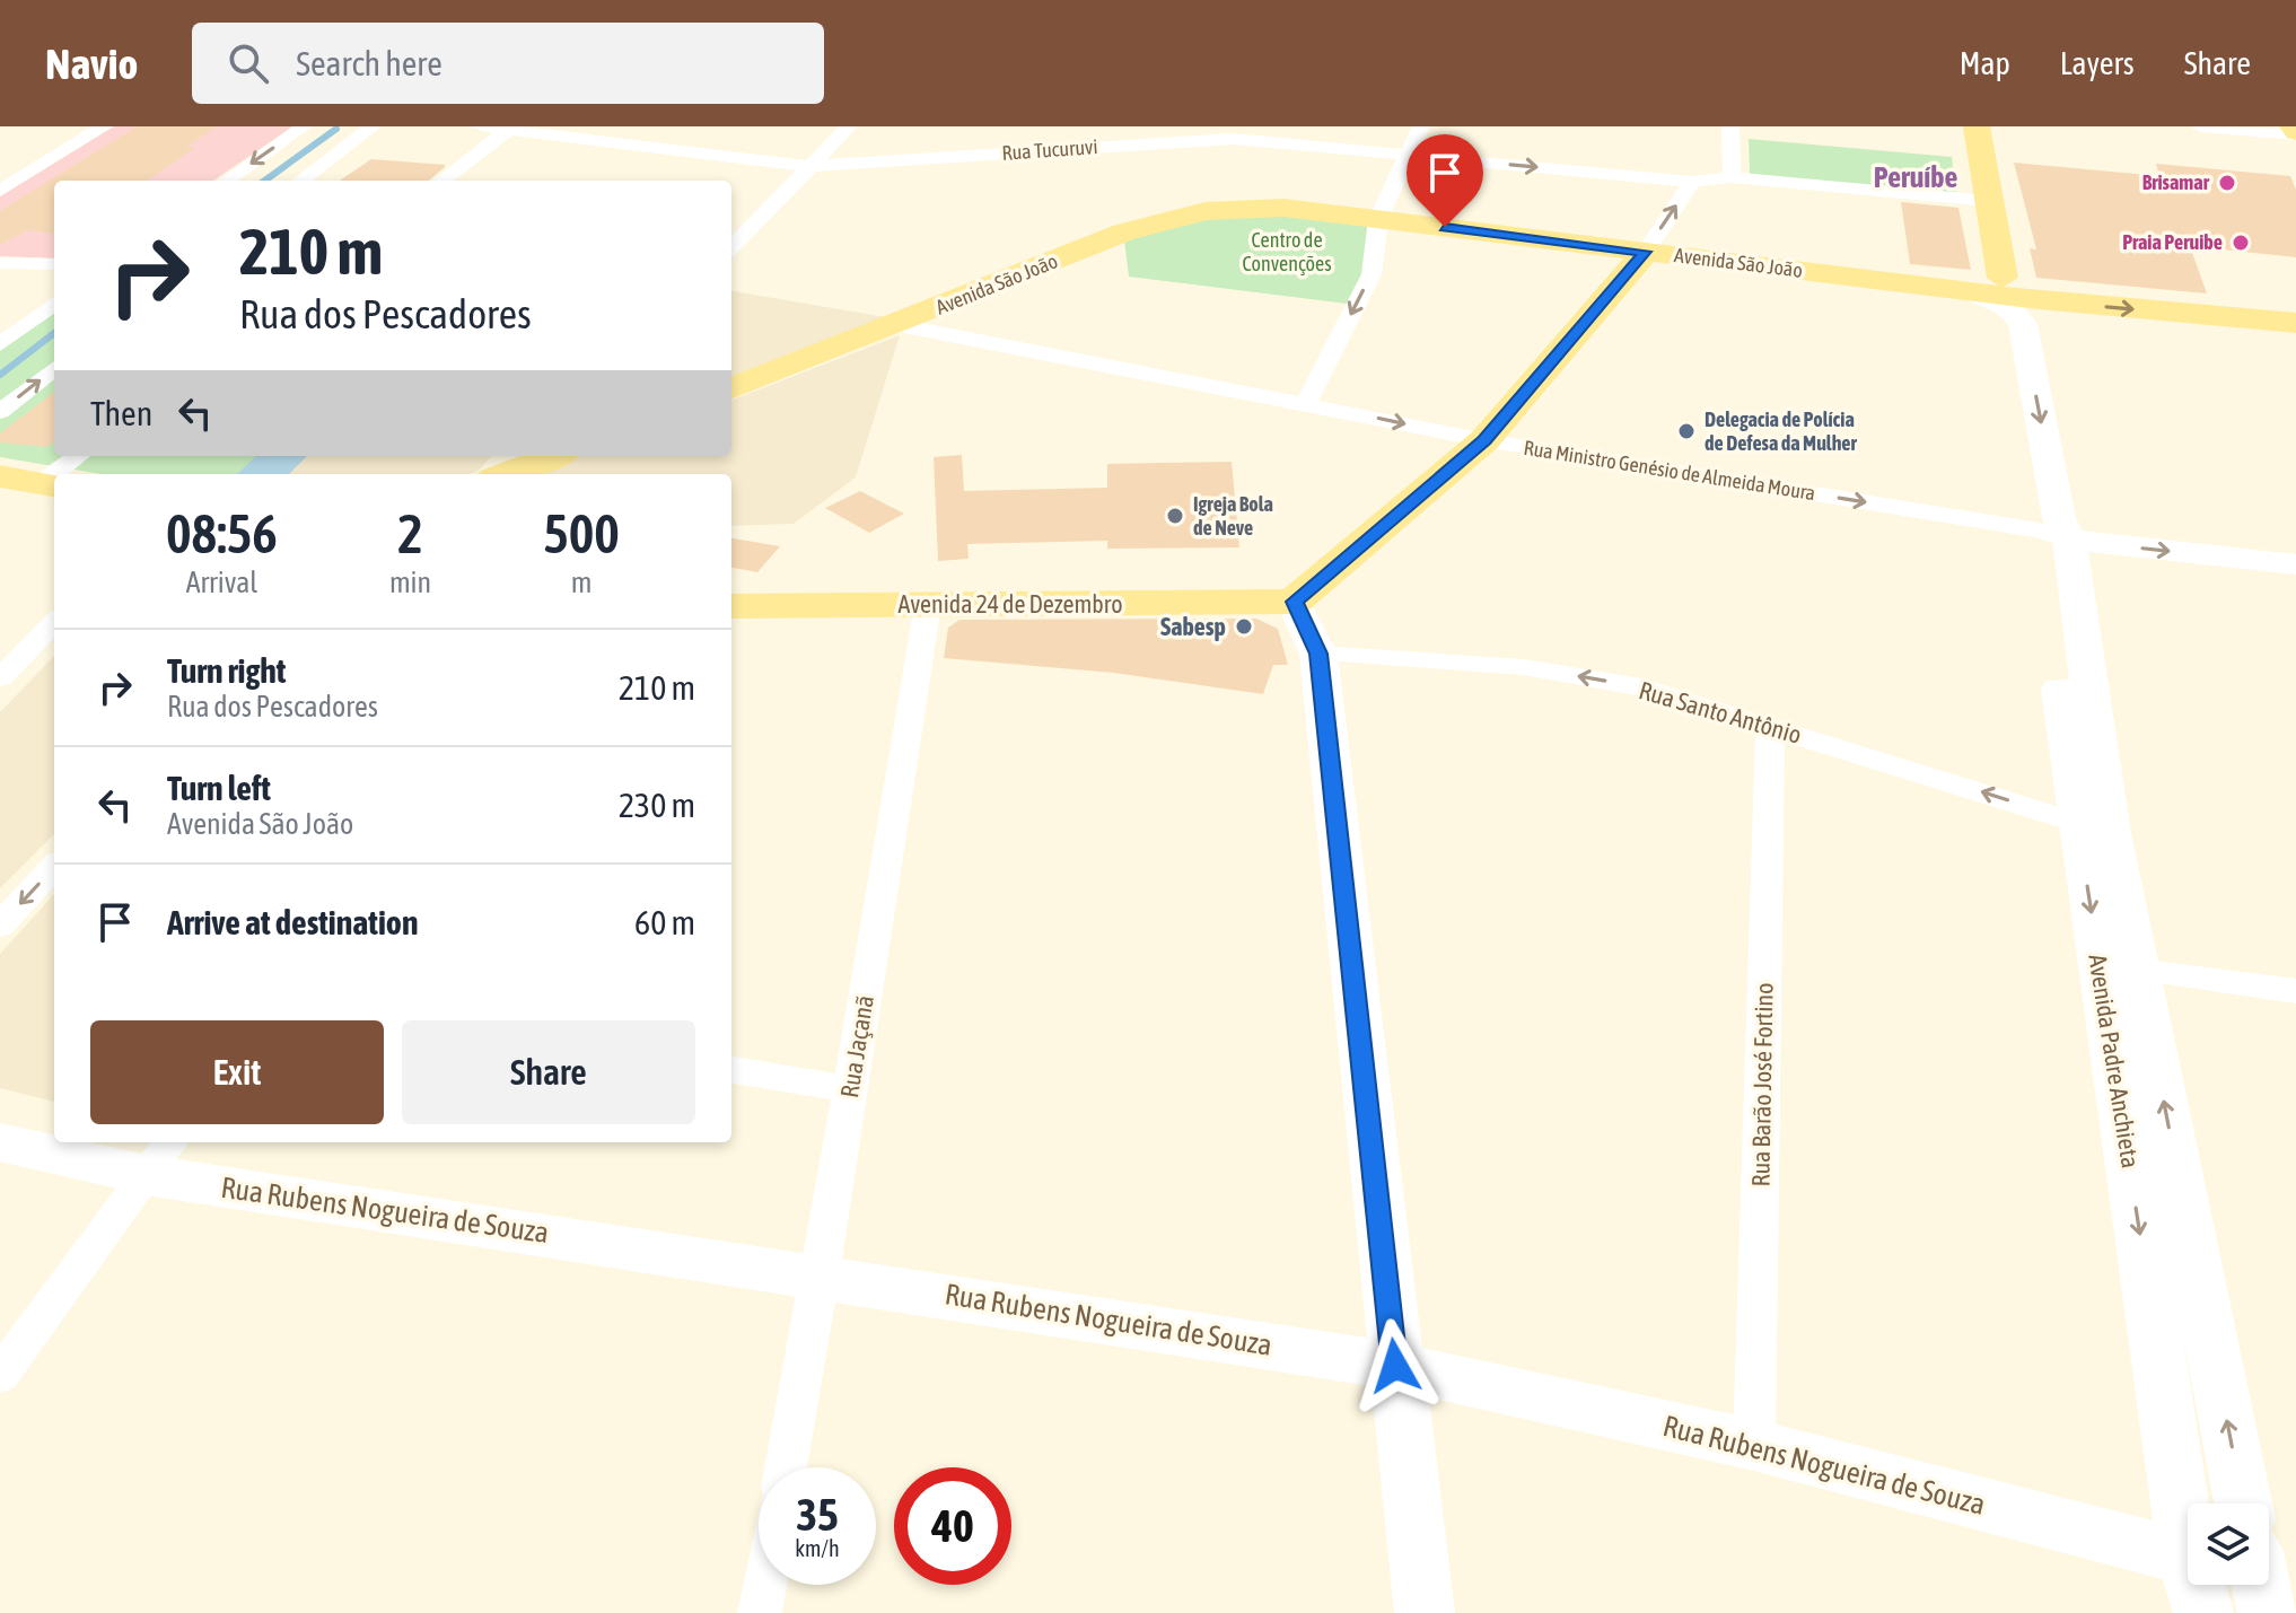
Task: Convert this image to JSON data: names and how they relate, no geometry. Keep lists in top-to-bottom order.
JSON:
{
  "streets": {
    "main road": ["Avenida São João", "Avenida 24 de Dezembro"],
    "street": [
      "Rua Tucuruvi",
      "Rua Ministro Genésio de Almeida Moura",
      "Rua Santo Antônio",
      "Rua Jaçanã",
      "Avenida Padre Anchieta",
      "Rua Barão José Fortino",
      "Rua Rubens Nogueira de Souza"
    ]
  },
  "crossings": [
    ["Avenida São João", "Rua Ministro Genésio de Almeida Moura"],
    ["Avenida São João", "Avenida Padre Anchieta"],
    ["Rua Ministro Genésio de Almeida Moura", "Avenida Padre Anchieta"],
    ["Avenida 24 de Dezembro", "Rua Jaçanã"],
    ["Rua Santo Antônio", "Avenida Padre Anchieta"],
    ["Rua Santo Antônio", "Rua Barão José Fortino"],
    ["Rua Jaçanã", "Rua Rubens Nogueira de Souza"],
    ["Rua Barão José Fortino", "Rua Rubens Nogueira de Souza"]
  ],
  "one_way": ["Rua Ministro Genésio de Almeida Moura", "Rua Santo Antônio"],
  "districts": ["Peruíbe"],
  "parks": ["Centro de Convenções"],
  "places": [
    "Brisamar",
    "Praia Peruibe",
    "Delegacia de Polícia de Defesa da Mulher",
    "Igreja Bola de Neve",
    "Sabesp"
  ],
  "page": {
    "header": "Navio",
    "search": "Search here",
    "nav": ["Map", "Layers", "Share"],
    "turn": ["210 m", "Rua dos Pescadores"],
    "then": "Then",
    "eta": [
      "08:56",
      "Arrival",
      "2",
      "min",
      "500",
      "m"
    ],
    "list": [
      {
        "name": "Turn right",
        "note": "Rua dos Pescadores",
        "value": "210 m"
      },
      {
        "name": "Turn left",
        "note": "Avenida São João",
        "value": "230 m"
      },
      {
        "name": "Arrive at destination",
        "value": "60 m"
      }
    ],
    "buttons": ["Exit", "Share"],
    "speed": "35 km/h",
    "limit": "40"
  }
}
